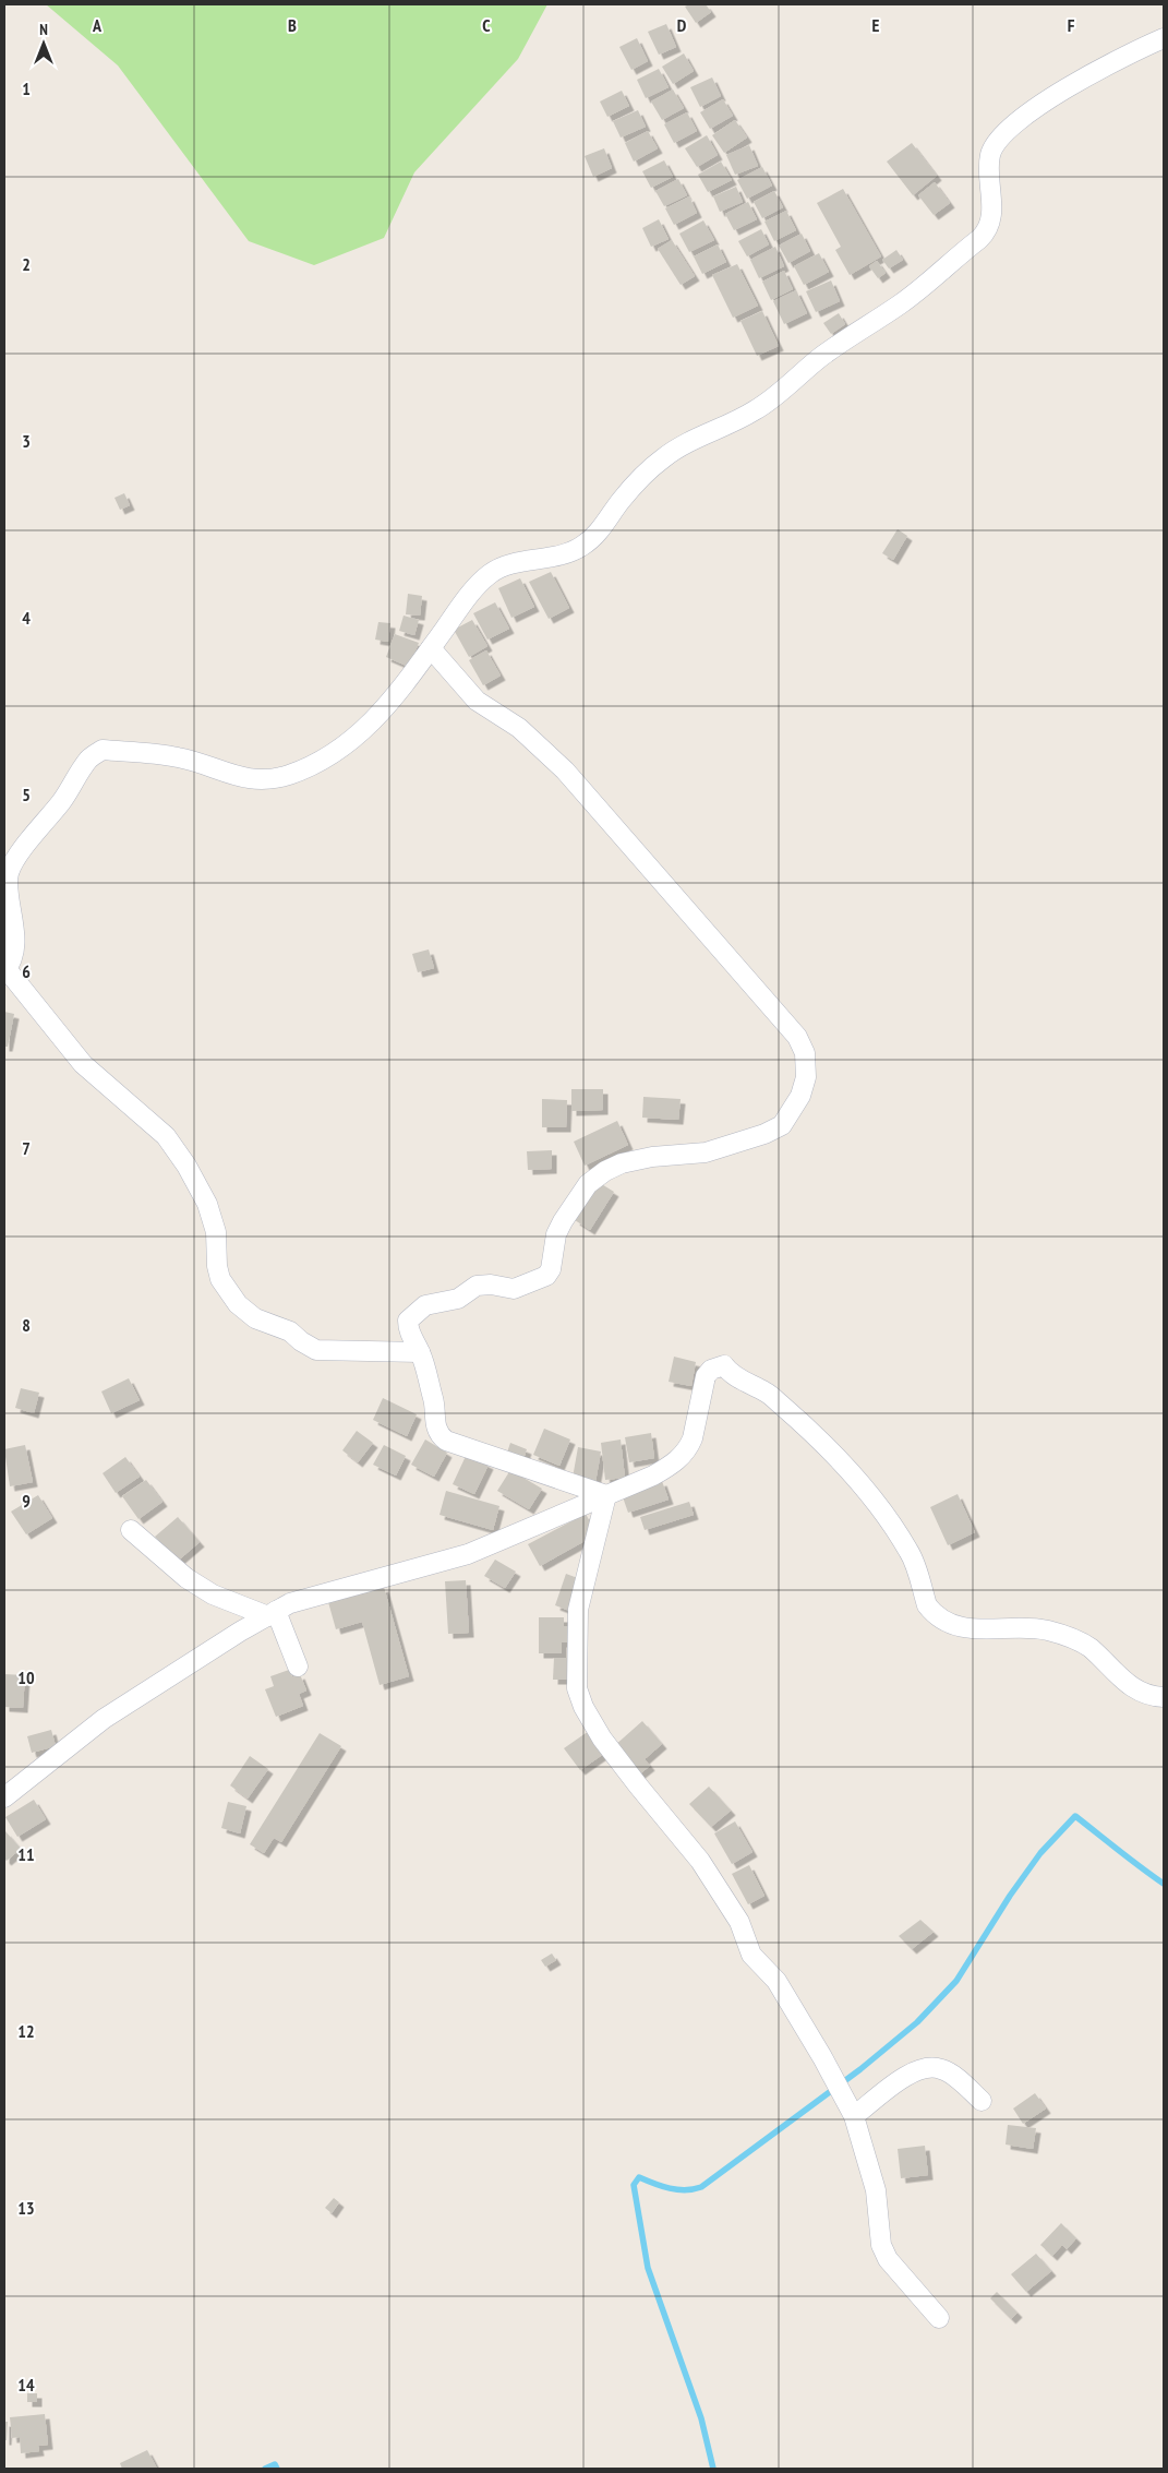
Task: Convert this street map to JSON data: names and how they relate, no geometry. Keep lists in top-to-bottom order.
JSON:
{
  "north": "top",
  "grid": {
    "columns": [
      "A",
      "B",
      "C",
      "D",
      "E",
      "F"
    ],
    "rows": [
      "1",
      "2",
      "3",
      "4",
      "5",
      "6",
      "7",
      "8",
      "9",
      "10",
      "11",
      "12",
      "13",
      "14"
    ]
  }
}
